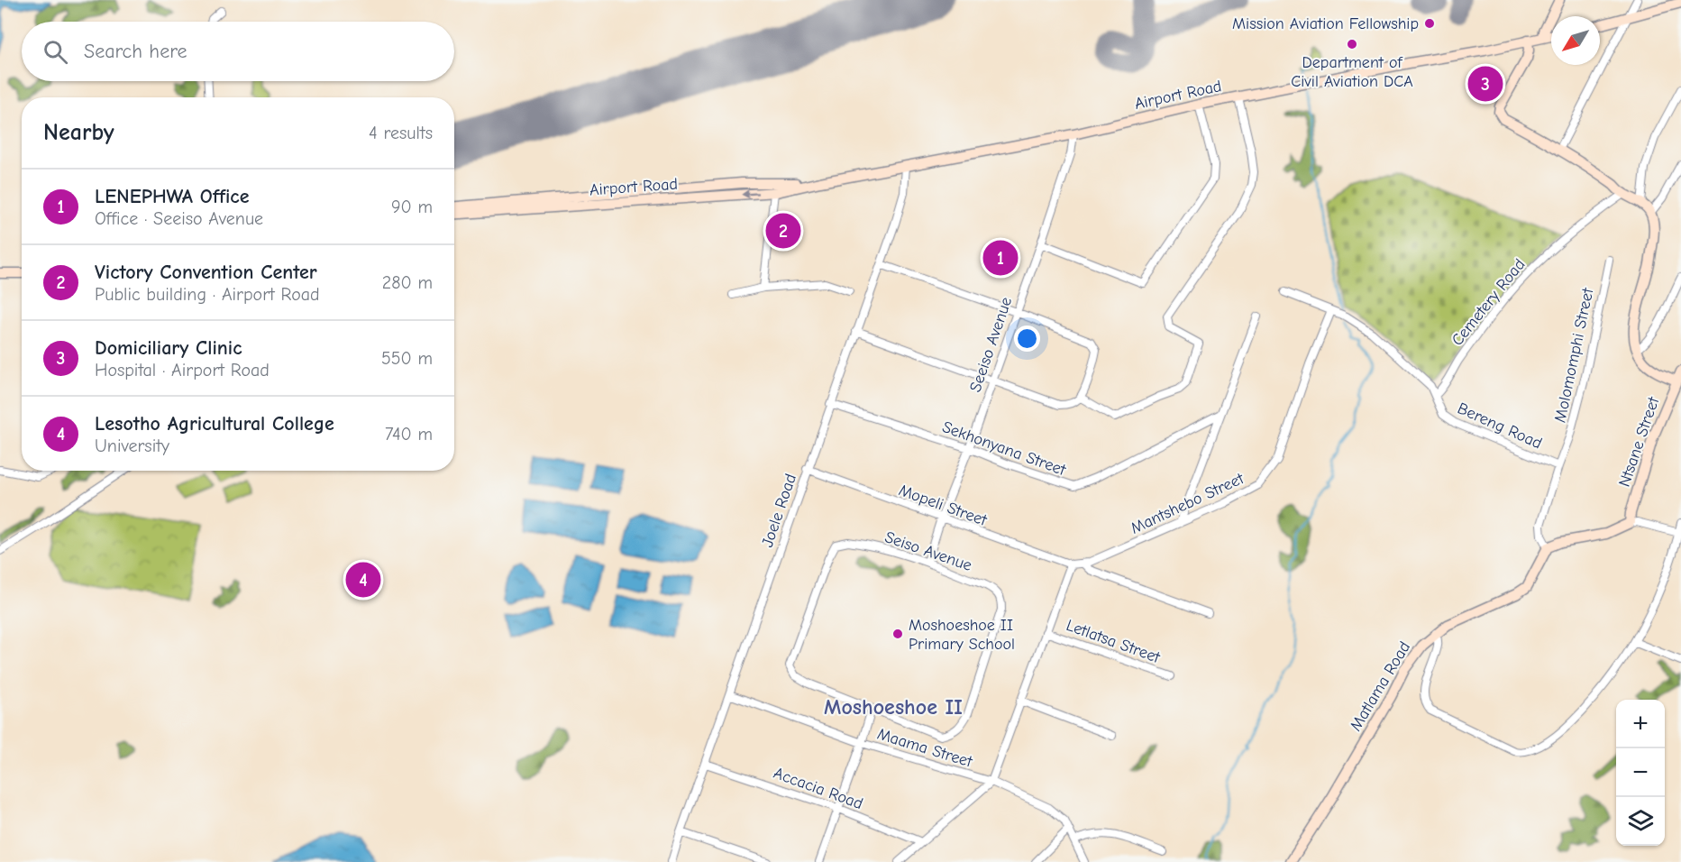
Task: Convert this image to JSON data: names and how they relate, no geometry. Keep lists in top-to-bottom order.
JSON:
{
  "streets": {
    "main road": ["Airport Road", "Ntsane Street", "Matlama Road"],
    "street": [
      "Cemetery Road",
      "Seeiso Avenue",
      "Molomomphi Street",
      "Bereng Road",
      "Sekhonyana Street",
      "Mantshebo Street",
      "Mopeli Street",
      "Joele Road",
      "Seiso Avenue",
      "Letlatsa Street",
      "Maama Street",
      "Accacia Road"
    ]
  },
  "crossings": [
    ["Airport Road", "Seeiso Avenue"],
    ["Airport Road", "Joele Road"],
    ["Cemetery Road", "Bereng Road"],
    ["Seeiso Avenue", "Sekhonyana Street"],
    ["Seeiso Avenue", "Mopeli Street"],
    ["Seeiso Avenue", "Seiso Avenue"],
    ["Molomomphi Street", "Bereng Road"],
    ["Molomomphi Street", "Matlama Road"],
    ["Bereng Road", "Mantshebo Street"],
    ["Sekhonyana Street", "Joele Road"],
    ["Mantshebo Street", "Mopeli Street"],
    ["Mopeli Street", "Joele Road"],
    ["Joele Road", "Maama Street"],
    ["Joele Road", "Accacia Road"]
  ],
  "districts": ["Moshoeshoe II"],
  "places": ["Mission Aviation Fellowship", "Department of Civil Aviation DCA", "Moshoeshoe II Primary School"],
  "north": "bottom left",
  "page": {
    "search": "Search here",
    "pins": [
      "3",
      "2",
      "1",
      "4"
    ],
    "heading": ["Nearby", "4 results"],
    "list": [
      {
        "mark": "1",
        "name": "LENEPHWA Office",
        "note": "Office · Seeiso Avenue",
        "value": "90 m"
      },
      {
        "mark": "2",
        "name": "Victory Convention Center",
        "note": "Public building · Airport Road",
        "value": "280 m"
      },
      {
        "mark": "3",
        "name": "Domiciliary Clinic",
        "note": "Hospital · Airport Road",
        "value": "550 m"
      },
      {
        "mark": "4",
        "name": "Lesotho Agricultural College",
        "note": "University",
        "value": "740 m"
      }
    ],
    "map_buttons": ["+", "−"]
  }
}
